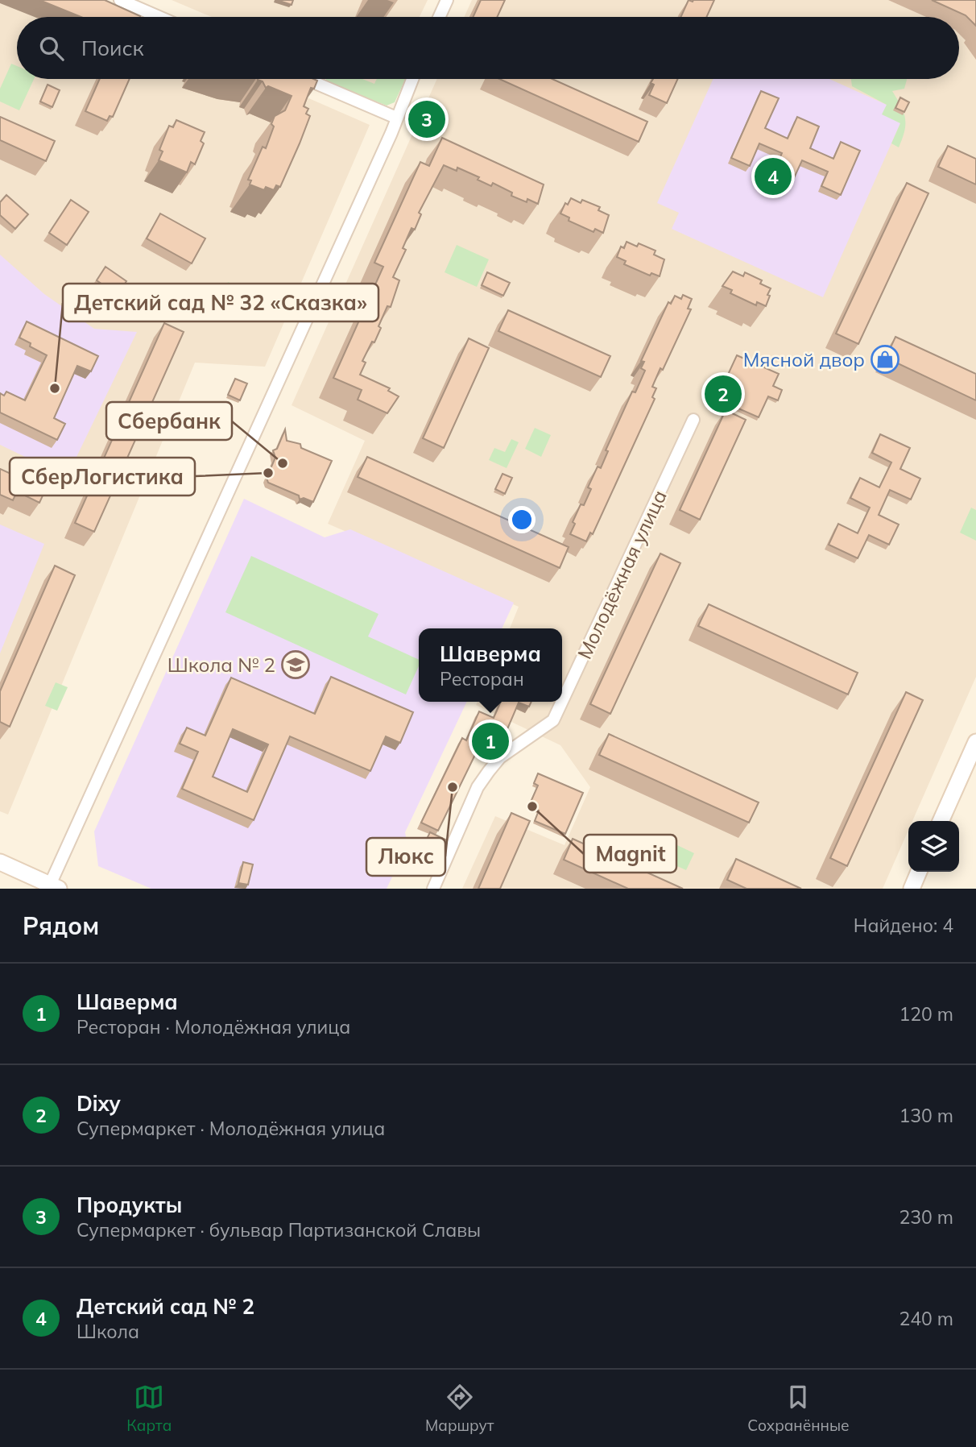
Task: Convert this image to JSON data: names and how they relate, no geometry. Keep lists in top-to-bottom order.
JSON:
{
  "streets": {
    "street": ["Молодёжная улица"]
  },
  "places": {
    "shop": ["Мясной двор"],
    "other": [
      "Детский сад № 32 «Сказка»",
      "Сбербанк",
      "СберЛогистика",
      "Люкс",
      "Magnit"
    ],
    "school or university": ["Школа № 2"]
  },
  "page": {
    "search": "Поиск",
    "pins": [
      "3",
      "4",
      "2",
      "1"
    ],
    "popup": ["Шаверма", "Ресторан"],
    "heading": ["Рядом", "Найдено: 4"],
    "list": [
      {
        "mark": "1",
        "name": "Шаверма",
        "note": "Ресторан · Молодёжная улица",
        "value": "120 m"
      },
      {
        "mark": "2",
        "name": "Dixy",
        "note": "Супермаркет · Молодёжная улица",
        "value": "130 m"
      },
      {
        "mark": "3",
        "name": "Продукты",
        "note": "Супермаркет · бульвар Партизанской Славы",
        "value": "230 m"
      },
      {
        "mark": "4",
        "name": "Детский сад № 2",
        "note": "Школа",
        "value": "240 m"
      }
    ],
    "nav": ["Карта", "Маршрут", "Сохранённые"]
  }
}
